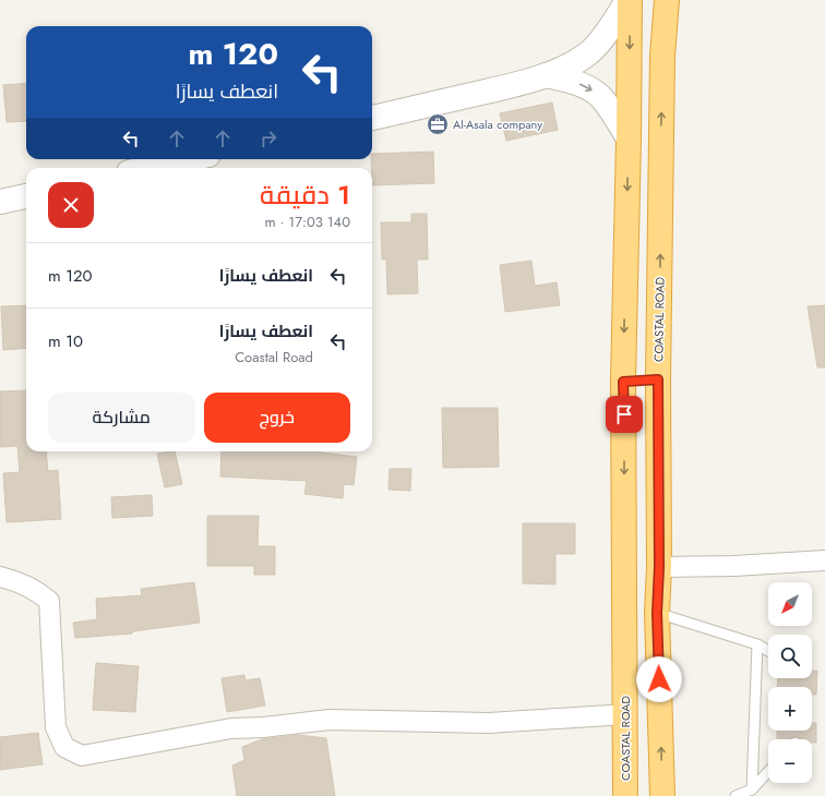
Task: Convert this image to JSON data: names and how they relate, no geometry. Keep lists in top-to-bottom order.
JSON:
{
  "streets": {
    "highway": ["COASTAL ROAD"]
  },
  "places": {
    "office": ["Al-Asala company"]
  },
  "north": "bottom left",
  "page": {
    "turn": ["120 m", "انعطف يسارًا"],
    "heading": ["1 دقيقة", "140 m · 17:03"],
    "list": [
      {
        "name": "انعطف يسارًا",
        "value": "120 m"
      },
      {
        "name": "انعطف يسارًا",
        "note": "Coastal Road",
        "value": "10 m"
      }
    ],
    "buttons": ["خروج", "مشاركة"],
    "map_buttons": ["+", "−"]
  }
}
